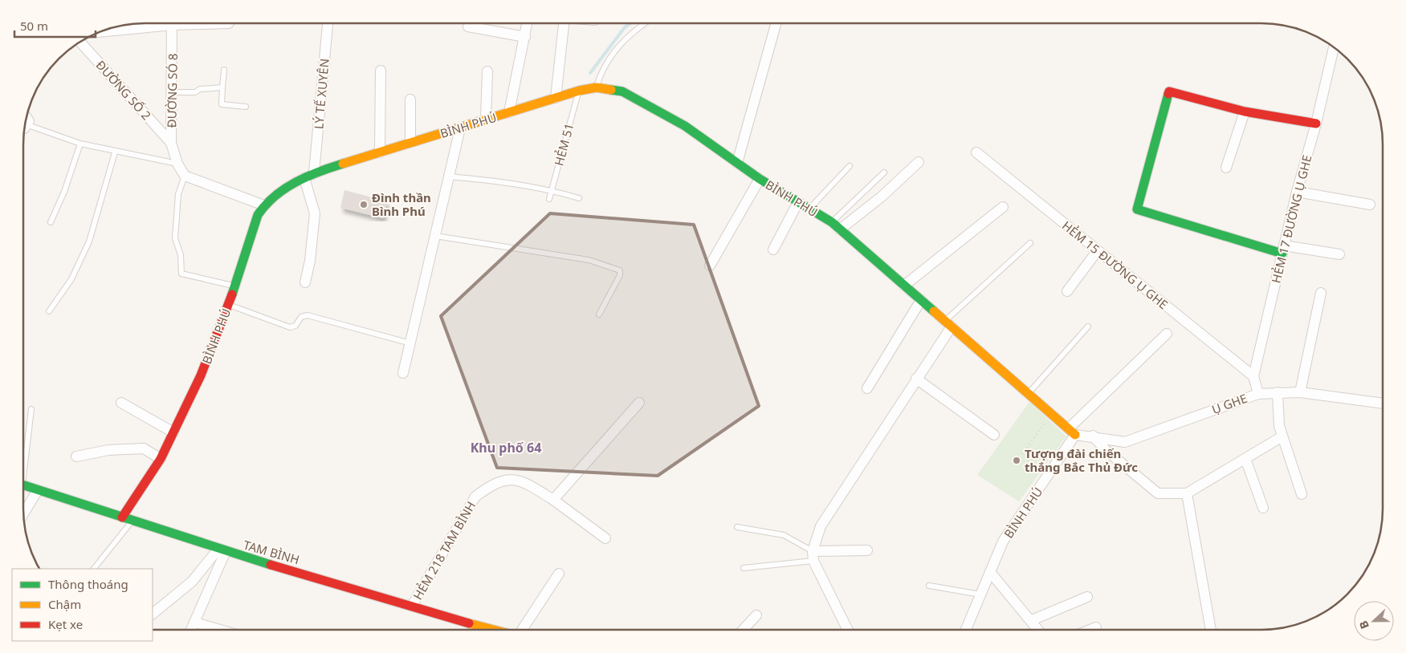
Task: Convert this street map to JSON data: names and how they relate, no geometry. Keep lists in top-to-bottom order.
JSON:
{
  "streets": {
    "street": [
      "ĐƯỜNG SỐ 2",
      "ĐƯỜNG SÓ 8",
      "LÝ TẾ XUYÊN",
      "BÌNH PHÚ",
      "HẺM 17 ĐƯỜNG Ụ GHE",
      "HẺM 15 ĐƯỜNG Ụ GHE",
      "Ụ GHE",
      "HẺM 218 TAM BÌNH",
      "TAM BÌNH"
    ],
    "lane": ["HẺM 51"]
  },
  "crossings": [
    ["ĐƯỜNG SỐ 2", "ĐƯỜNG SÓ 8"],
    ["LÝ TẾ XUYÊN", "BÌNH PHÚ"],
    ["BÌNH PHÚ", "HẺM 51"],
    ["BÌNH PHÚ", "Ụ GHE"],
    ["BÌNH PHÚ", "TAM BÌNH"],
    ["HẺM 17 ĐƯỜNG Ụ GHE", "HẺM 15 ĐƯỜNG Ụ GHE"],
    ["HẺM 17 ĐƯỜNG Ụ GHE", "Ụ GHE"],
    ["HẺM 218 TAM BÌNH", "TAM BÌNH"]
  ],
  "districts": ["Khu phố 64"],
  "places": ["Đình thần Bình Phú", "Tượng đài chiến thắng Bắc Thủ Đức"],
  "legend": ["Thông thoáng", "Chậm", "Kẹt xe"],
  "scale_bar": "50 m",
  "north": "left"
}
